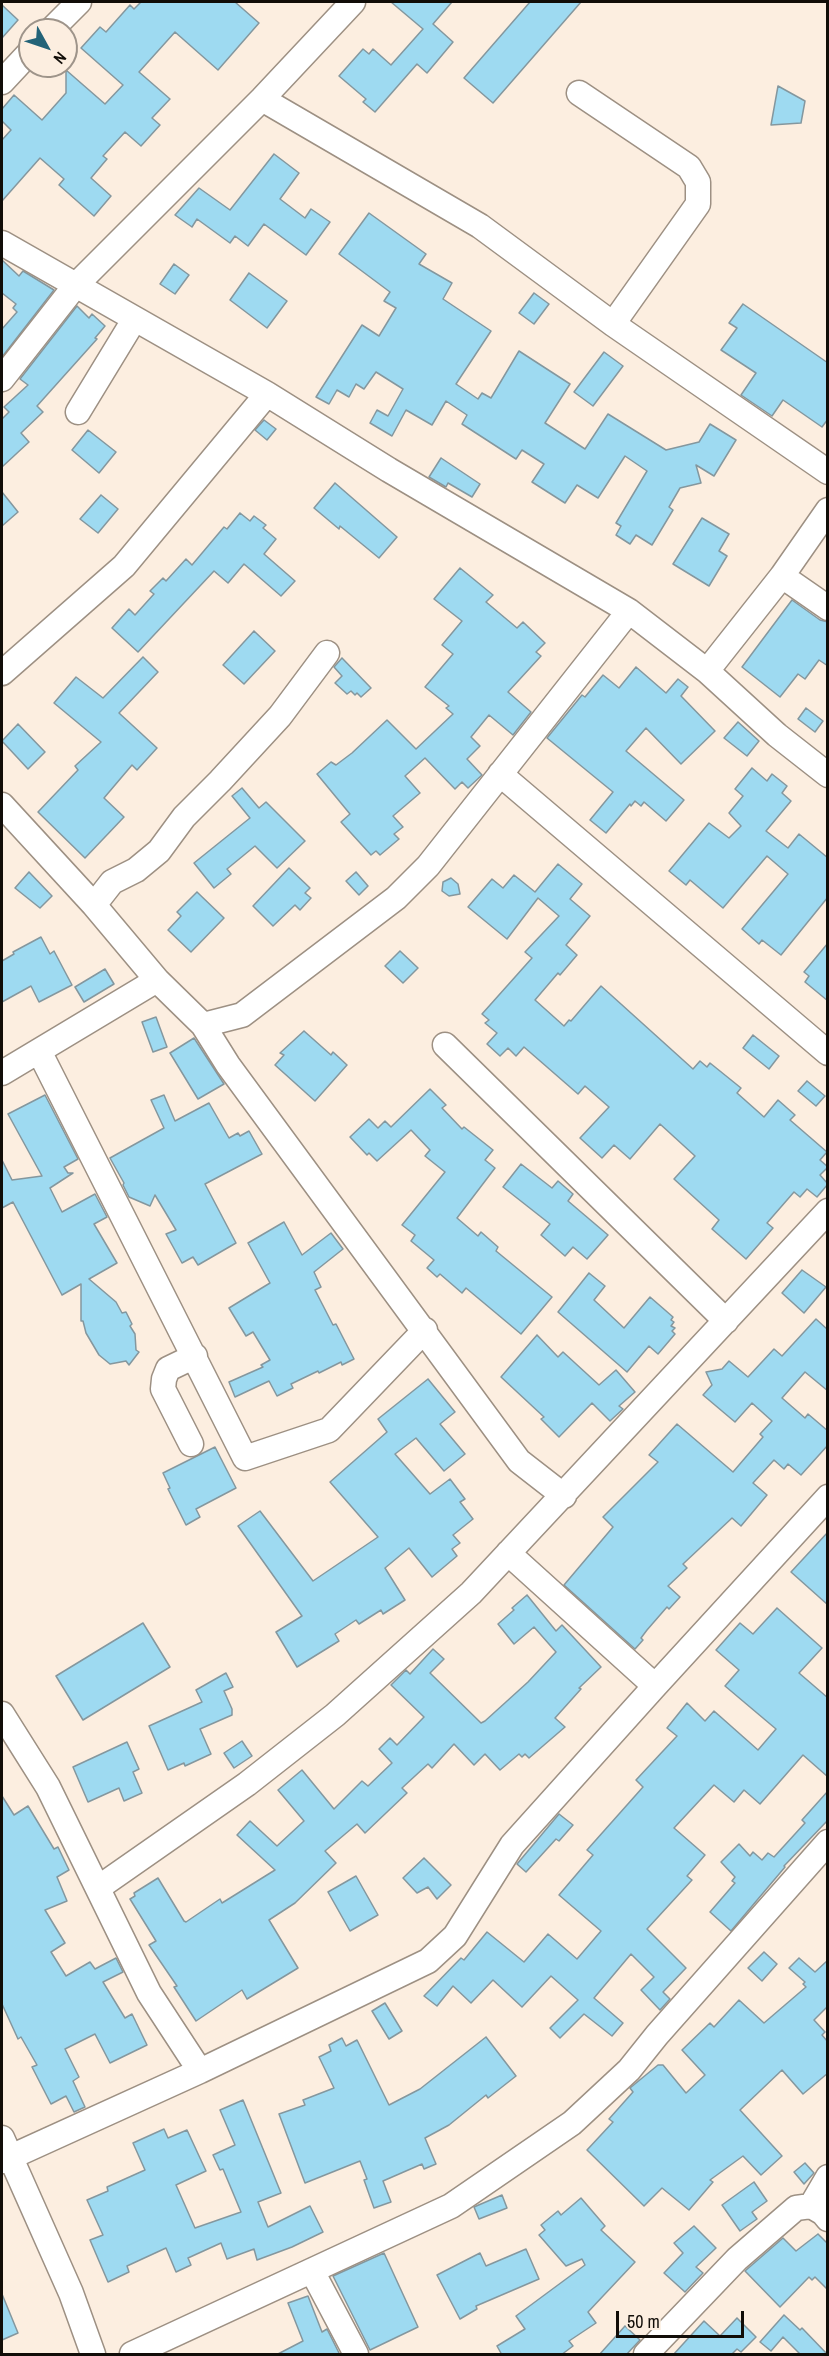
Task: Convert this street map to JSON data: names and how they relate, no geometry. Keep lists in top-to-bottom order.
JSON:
{
  "scale_bar": "50 m",
  "north": "bottom right"
}
